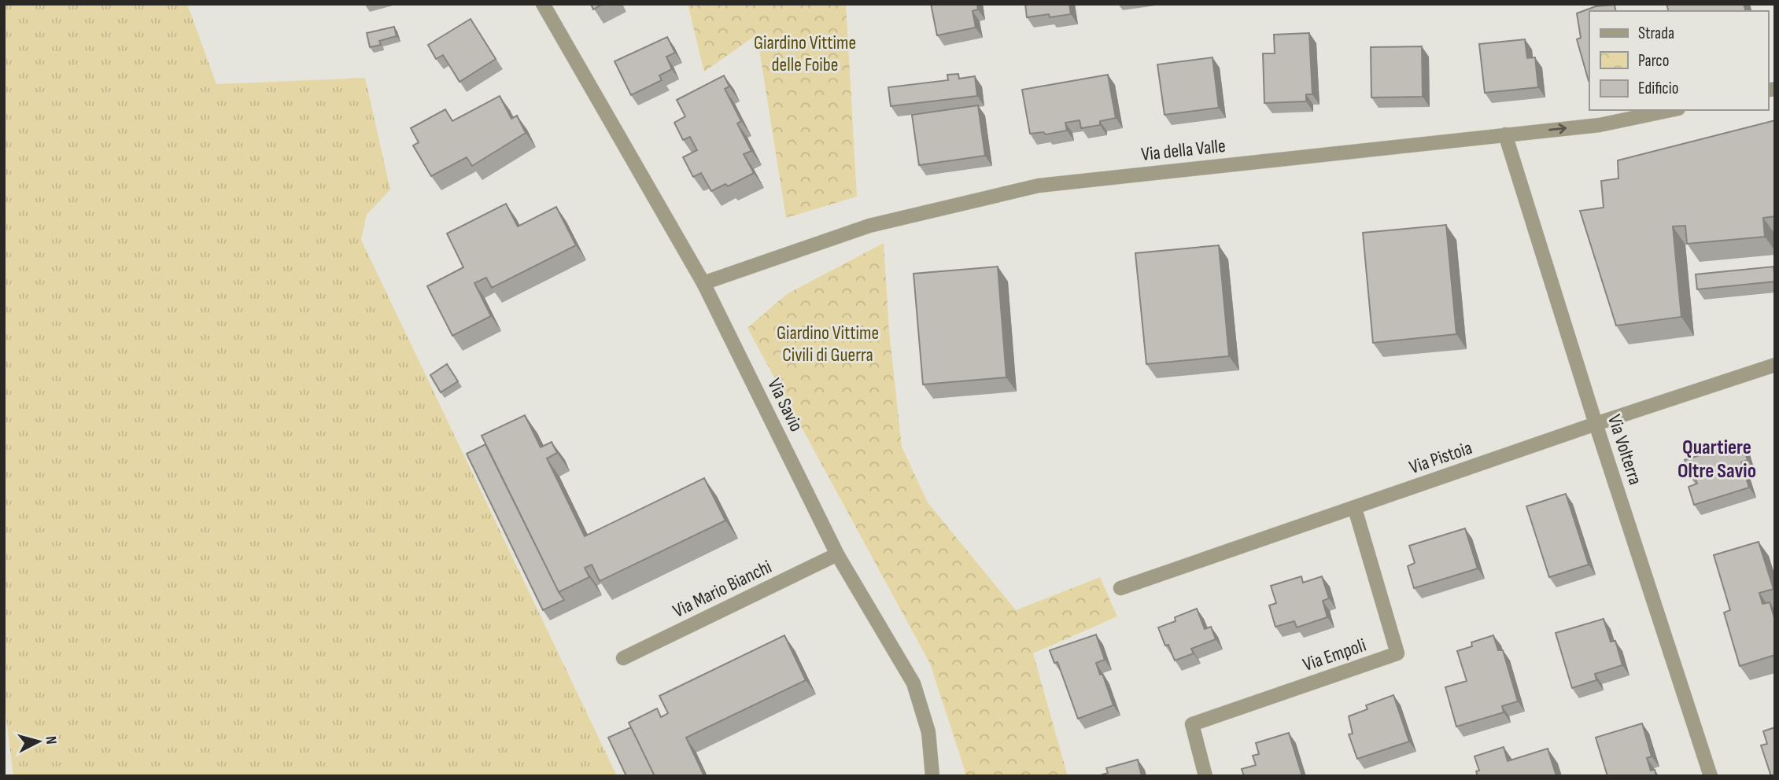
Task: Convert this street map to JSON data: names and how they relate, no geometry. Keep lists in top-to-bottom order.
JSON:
{
  "streets": {
    "street": [
      "Via della Valle",
      "Via Savio",
      "Via Volterra",
      "Via Pistoia",
      "Via Mario Bianchi",
      "Via Empoli"
    ]
  },
  "crossings": [
    ["Via della Valle", "Via Savio"],
    ["Via della Valle", "Via Volterra"],
    ["Via Savio", "Via Mario Bianchi"],
    ["Via Volterra", "Via Pistoia"],
    ["Via Pistoia", "Via Empoli"]
  ],
  "districts": ["Quartiere Oltre Savio"],
  "parks": ["Giardino Vittime delle Foibe", "Giardino Vittime Civili di Guerra"],
  "legend": ["Strada", "Parco", "Edificio"],
  "north": "right"
}
